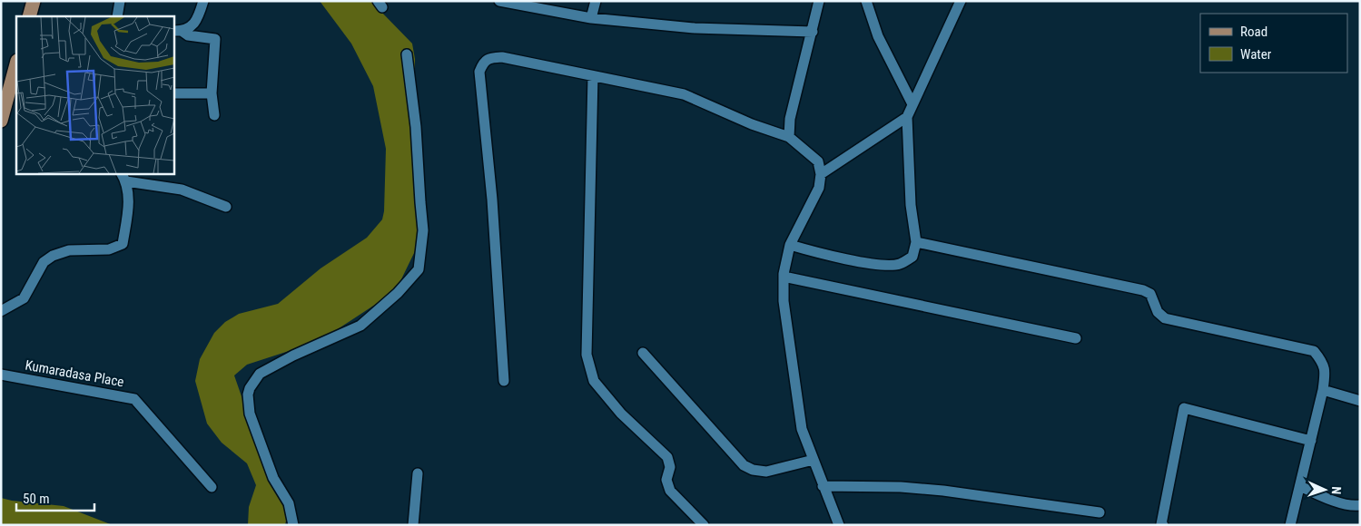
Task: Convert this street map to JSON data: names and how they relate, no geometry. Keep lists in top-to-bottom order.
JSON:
{
  "streets": {
    "street": ["Kumaradasa Place"]
  },
  "legend": ["Road", "Water"],
  "scale_bar": "50 m",
  "north": "right"
}
